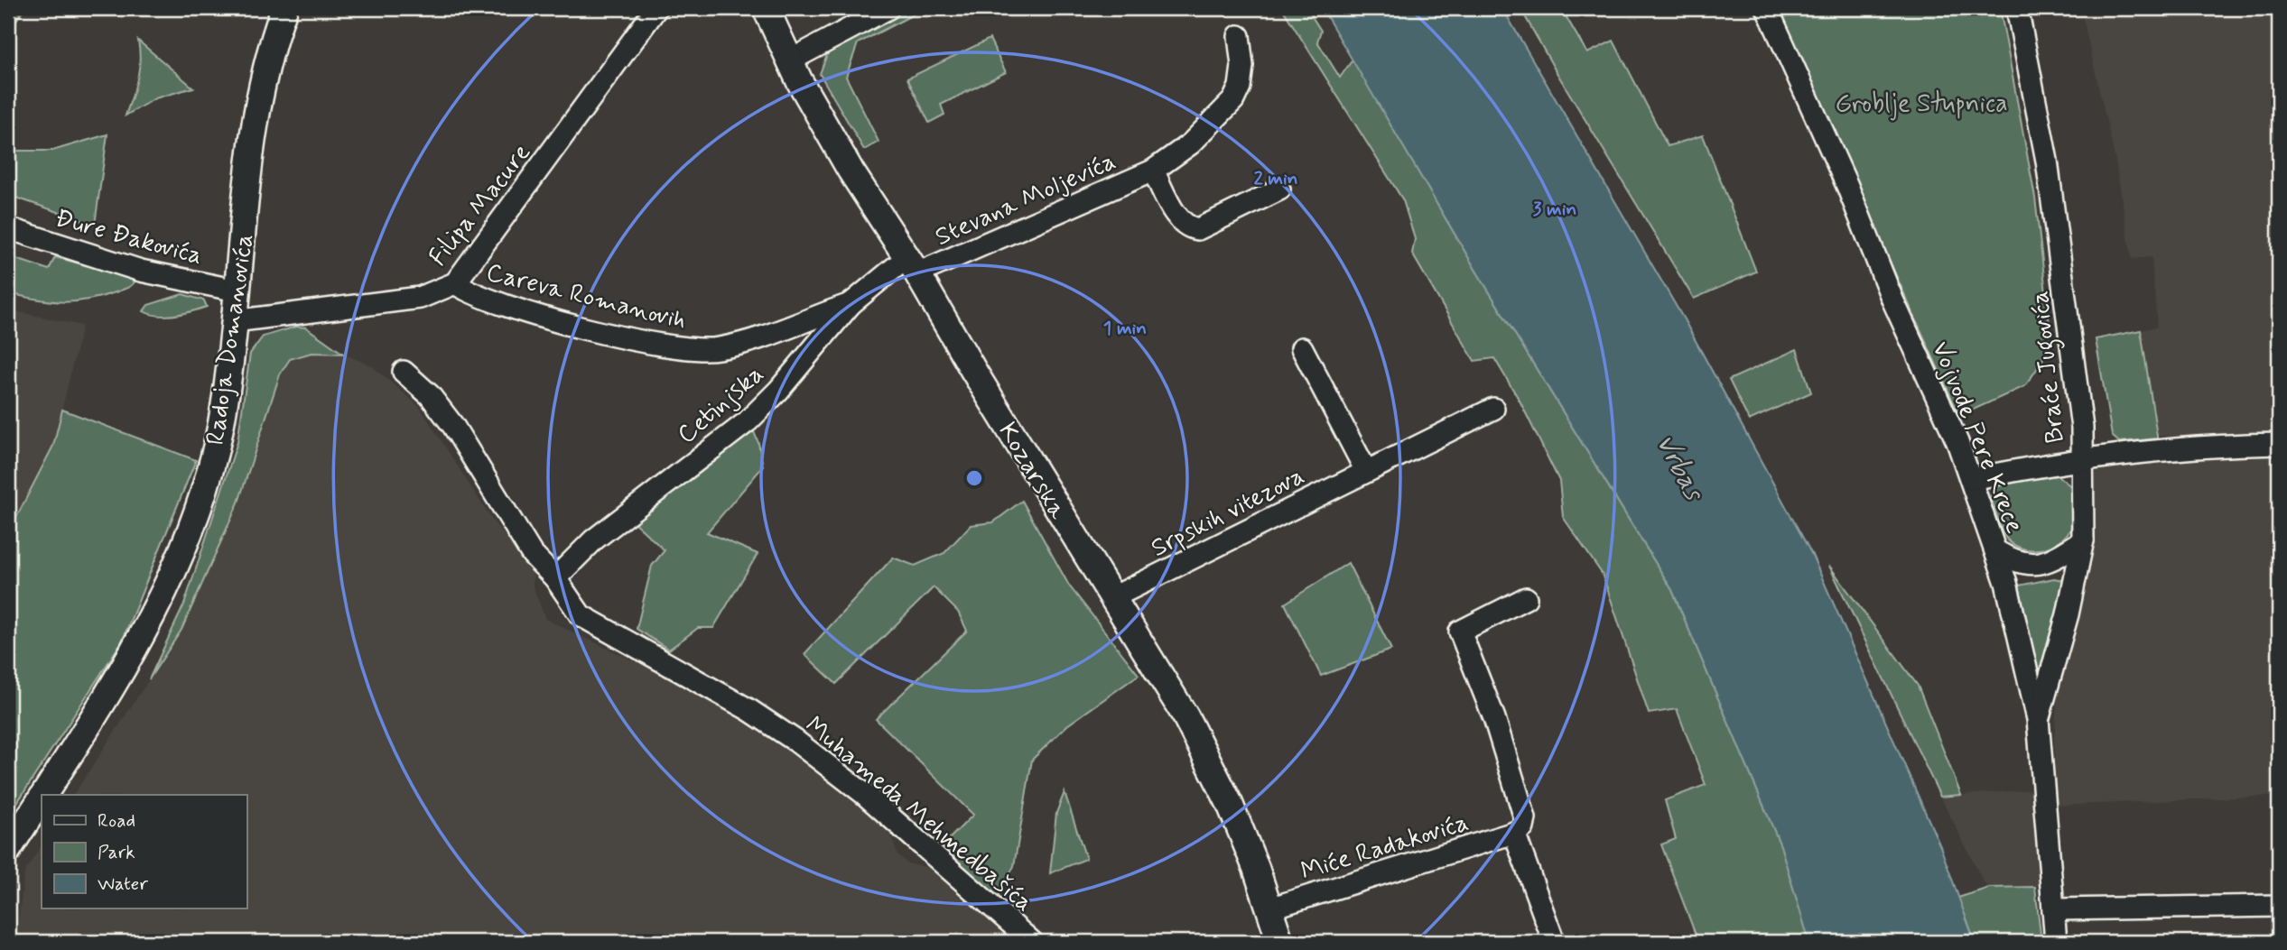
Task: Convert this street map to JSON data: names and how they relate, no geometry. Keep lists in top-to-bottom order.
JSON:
{
  "streets": {
    "main road": ["Radoja Domanovića", "Kozarska"],
    "street": [
      "Stevana Moljevića",
      "Filipa Macure",
      "Đure Đakovića",
      "Careva Romanovih",
      "Braće Jugovića",
      "Cetinjska",
      "Vojvode Pere Krece",
      "Srpskih vitezova",
      "Muhameda Mehmedbašića",
      "Miće Radakovića"
    ]
  },
  "crossings": [
    ["Stevana Moljevića", "Cetinjska"],
    ["Stevana Moljevića", "Kozarska"],
    ["Filipa Macure", "Careva Romanovih"],
    ["Filipa Macure", "Radoja Domanovića"],
    ["Đure Đakovića", "Radoja Domanovića"],
    ["Careva Romanovih", "Cetinjska"],
    ["Braće Jugovića", "Vojvode Pere Krece"],
    ["Cetinjska", "Kozarska"],
    ["Cetinjska", "Muhameda Mehmedbašića"],
    ["Kozarska", "Srpskih vitezova"],
    ["Kozarska", "Miće Radakovića"]
  ],
  "water": ["Vrbas"],
  "parks": ["Groblje Stupnica"],
  "legend": ["Road", "Park", "Water"],
  "rings": ["2 min", "3 min", "1 min"]
}
